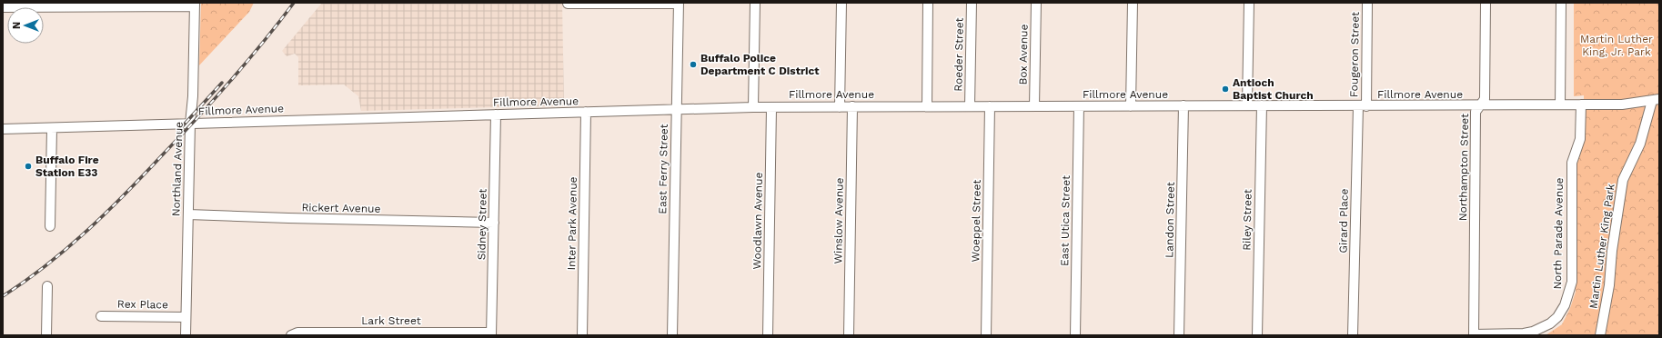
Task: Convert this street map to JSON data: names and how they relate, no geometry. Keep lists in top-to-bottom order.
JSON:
{
  "streets": {
    "street": [
      "Roeder Street",
      "Box Avenue",
      "Fougeron Street",
      "Fillmore Avenue",
      "Northampton Street",
      "Northland Avenue",
      "East Ferry Street",
      "Rickert Avenue",
      "Landon Street",
      "Riley Street",
      "Woodlawn Avenue",
      "Winslow Avenue",
      "Woeppel Street",
      "East Utica Street",
      "Girard Place",
      "Inter Park Avenue",
      "Sidney Street",
      "North Parade Avenue",
      "Martin Luther King Park",
      "Rex Place",
      "Lark Street"
    ]
  },
  "crossings": [
    ["Roeder Street", "Fillmore Avenue"],
    ["Box Avenue", "Fillmore Avenue"],
    ["Fougeron Street", "Fillmore Avenue"],
    ["Fougeron Street", "Girard Place"],
    ["Fillmore Avenue", "Northampton Street"],
    ["Fillmore Avenue", "Northland Avenue"],
    ["Fillmore Avenue", "East Ferry Street"],
    ["Fillmore Avenue", "Landon Street"],
    ["Fillmore Avenue", "Riley Street"],
    ["Fillmore Avenue", "Woodlawn Avenue"],
    ["Fillmore Avenue", "Winslow Avenue"],
    ["Fillmore Avenue", "Woeppel Street"],
    ["Fillmore Avenue", "East Utica Street"],
    ["Fillmore Avenue", "Girard Place"],
    ["Fillmore Avenue", "Inter Park Avenue"],
    ["Fillmore Avenue", "Sidney Street"],
    ["Fillmore Avenue", "North Parade Avenue"],
    ["Fillmore Avenue", "Martin Luther King Park"],
    ["Northampton Street", "North Parade Avenue"],
    ["Northland Avenue", "Rickert Avenue"],
    ["Northland Avenue", "Rex Place"],
    ["Rickert Avenue", "Sidney Street"],
    ["Sidney Street", "Lark Street"]
  ],
  "parks": ["Martin Luther King, Jr. Park"],
  "places": ["Buffalo Police Department C District", "Antioch Baptist Church", "Buffalo Fire Station E33"],
  "north": "left"
}
